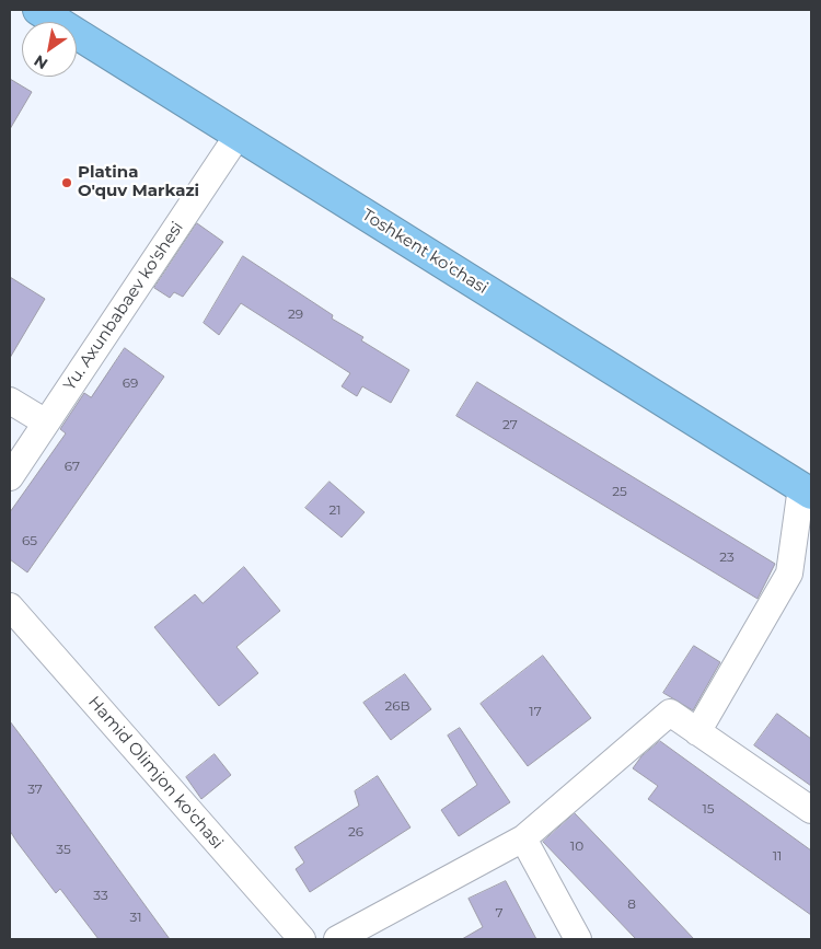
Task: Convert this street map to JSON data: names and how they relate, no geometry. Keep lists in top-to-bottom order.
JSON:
{
  "streets": {
    "highway": ["Toshkent ko'chasi"],
    "street": ["Yu. Axunbabaev ko'shesi", "Hamid Olimjon ko'chasi"]
  },
  "crossings": [
    ["Toshkent ko'chasi", "Yu. Axunbabaev ko'shesi"]
  ],
  "places": ["Platina O'quv Markazi"],
  "house_numbers": [
    "29",
    "69",
    "27",
    "67",
    "25",
    "21",
    "65",
    "23",
    "26B",
    "17",
    "37",
    "15",
    "26",
    "10",
    "35",
    "11",
    "33",
    "8",
    "7",
    "31"
  ],
  "north": "bottom left"
}
